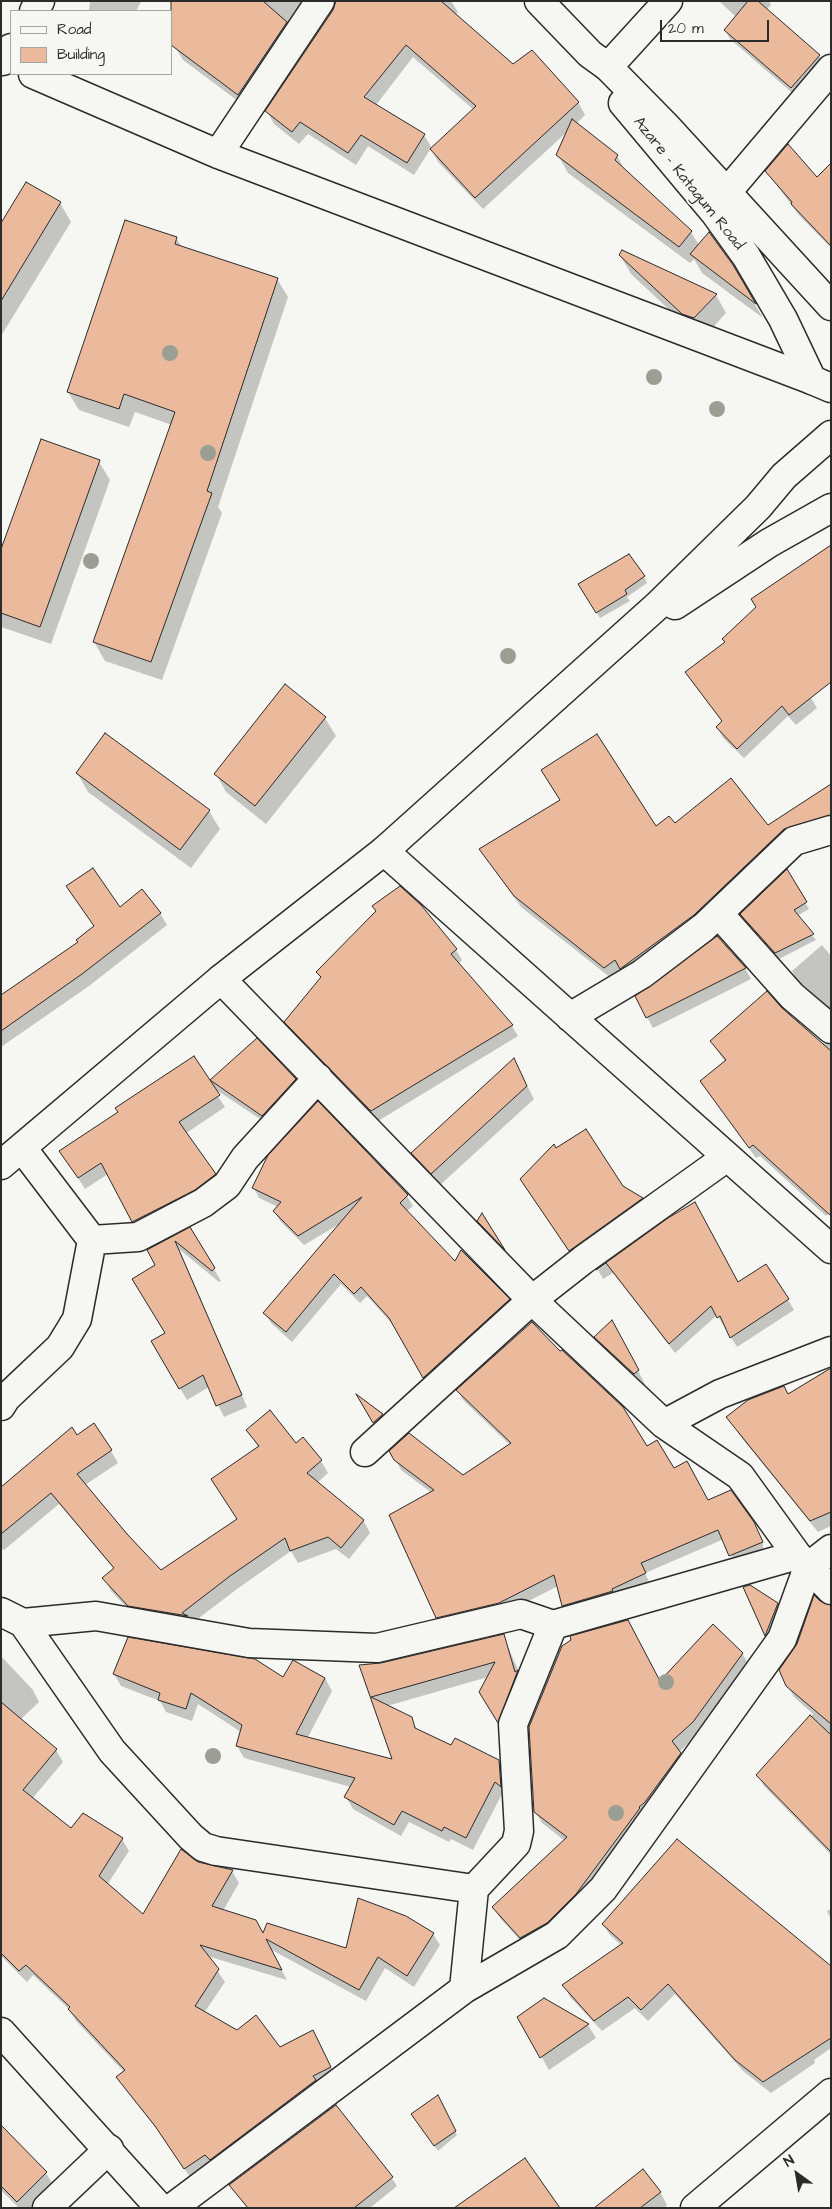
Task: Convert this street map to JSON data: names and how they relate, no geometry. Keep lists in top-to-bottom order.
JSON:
{
  "streets": {
    "street": ["Azare - Katagum Road"]
  },
  "legend": ["Road", "Building"],
  "scale_bar": "20 m",
  "north": "top left"
}
